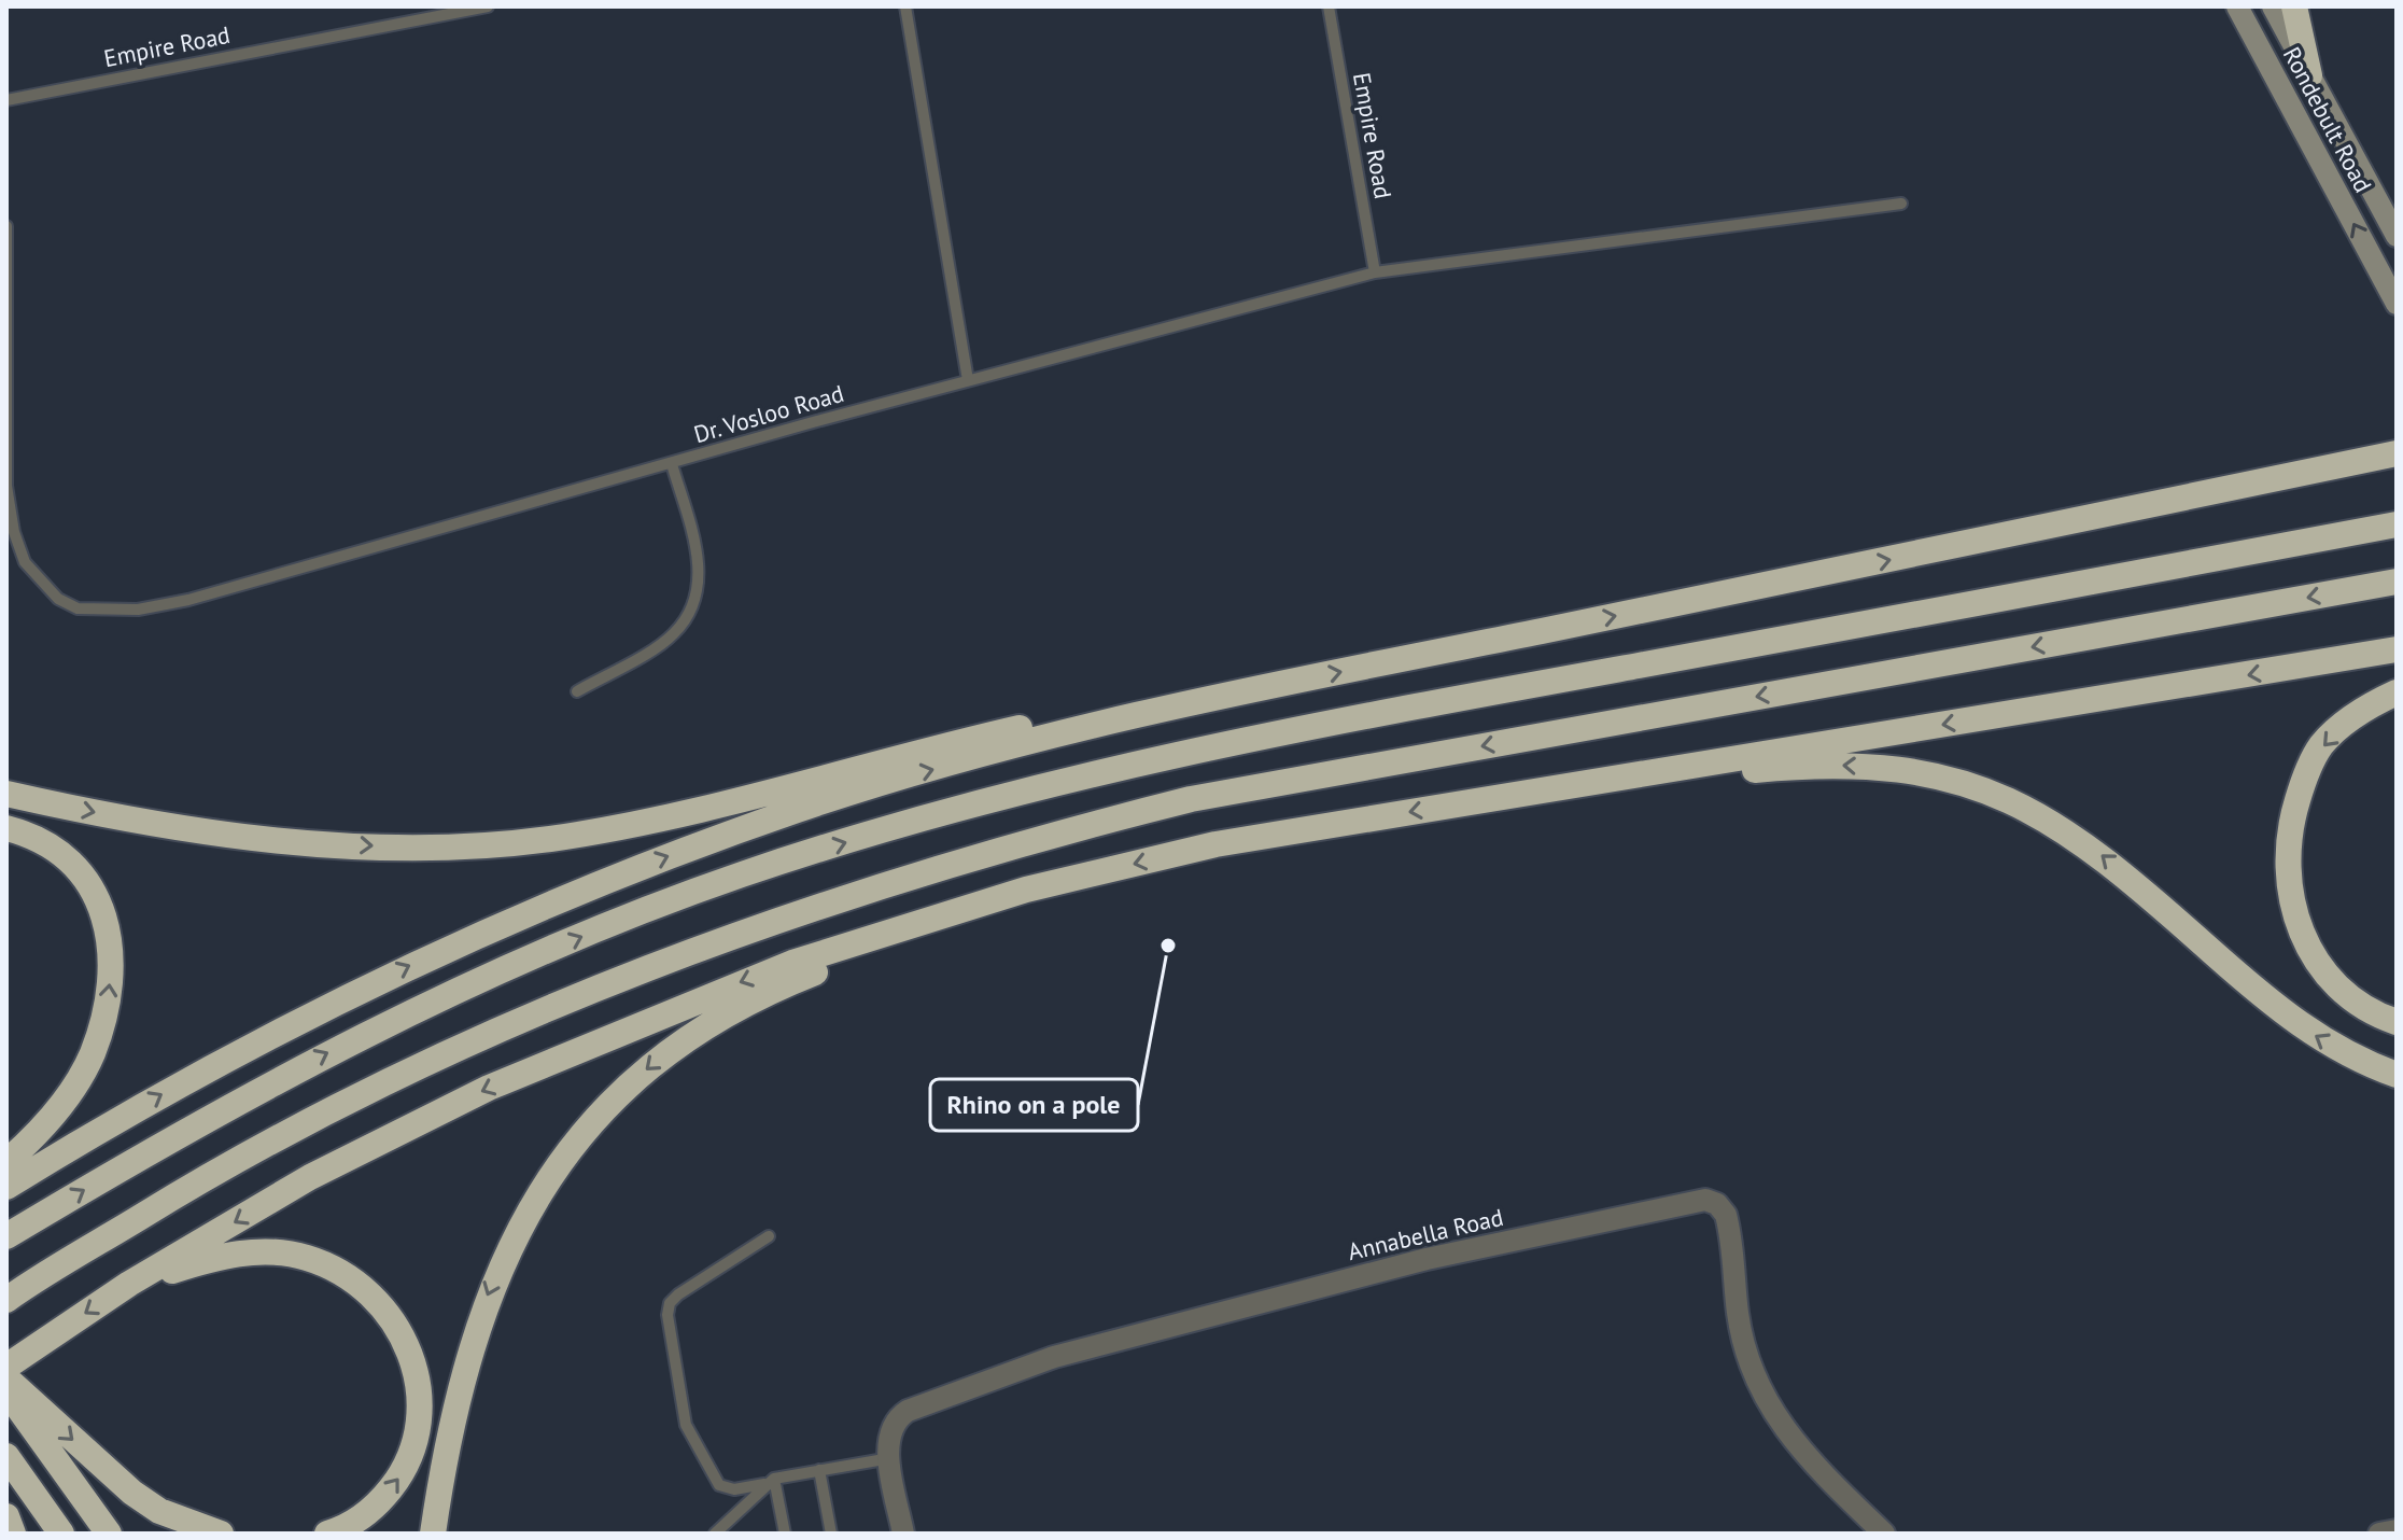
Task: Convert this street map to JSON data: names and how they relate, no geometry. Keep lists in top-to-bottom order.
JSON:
{
  "streets": {
    "main road": ["Rondebult Road"],
    "street": ["Annabella Road"],
    "lane": ["Empire Road", "Dr. Vosloo Road"]
  },
  "crossings": [
    ["Empire Road", "Dr. Vosloo Road"]
  ],
  "places": ["Rhino on a pole"]
}
